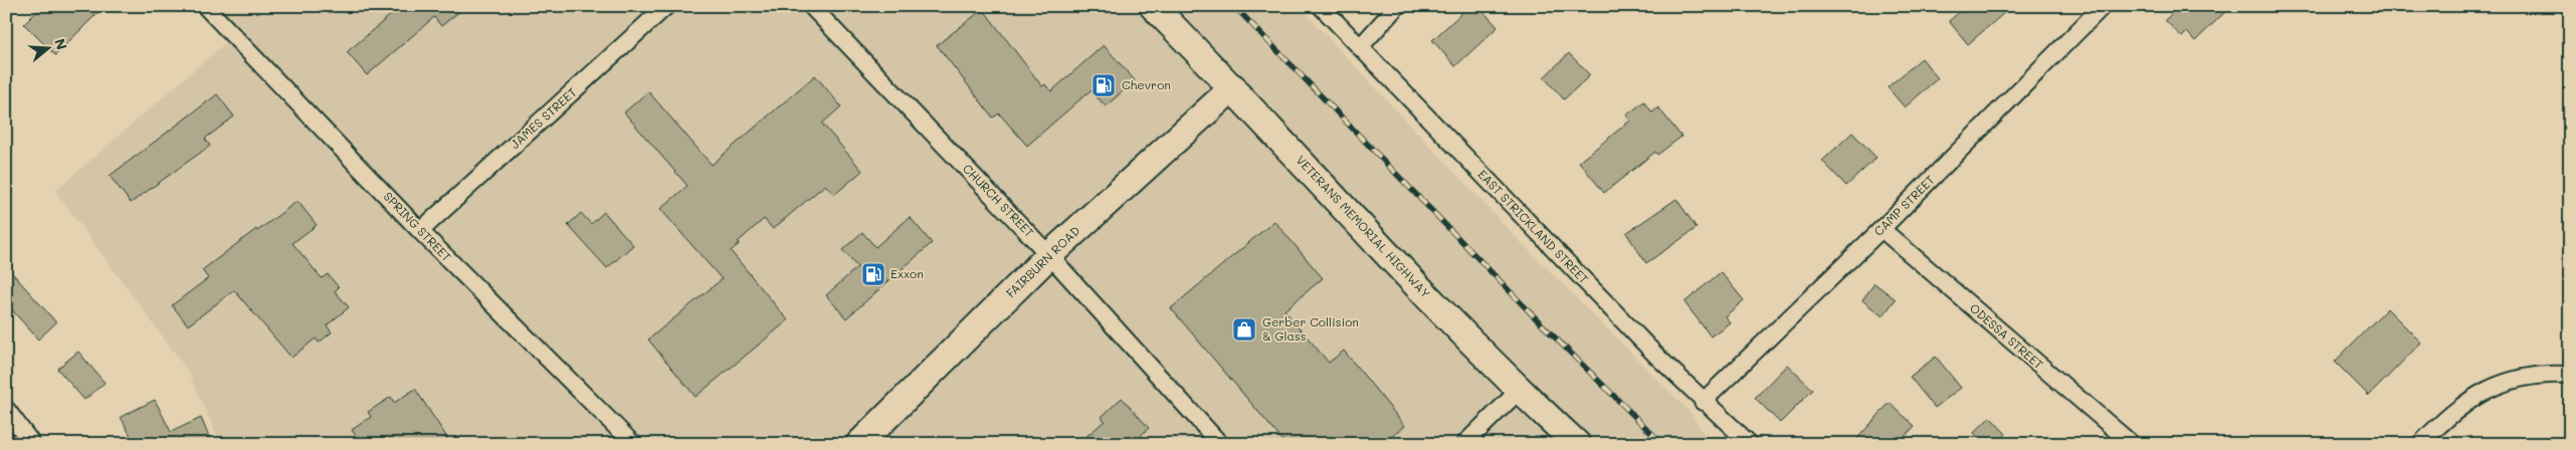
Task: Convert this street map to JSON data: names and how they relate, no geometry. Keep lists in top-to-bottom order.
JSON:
{
  "streets": {
    "main road": ["VETERANS MEMORIAL HIGHWAY", "FAIRBURN ROAD"],
    "street": [
      "JAMES STREET",
      "CHURCH STREET",
      "CAMP STREET",
      "SPRING STREET",
      "EAST STRICKLAND STREET",
      "ODESSA STREET"
    ]
  },
  "crossings": [
    ["JAMES STREET", "SPRING STREET"],
    ["CHURCH STREET", "FAIRBURN ROAD"],
    ["CAMP STREET", "EAST STRICKLAND STREET"],
    ["CAMP STREET", "ODESSA STREET"],
    ["VETERANS MEMORIAL HIGHWAY", "FAIRBURN ROAD"]
  ],
  "places": {
    "fuel station": ["Chevron", "Exxon"],
    "shop": ["Gerber Collision & Glass"]
  },
  "north": "right"
}
